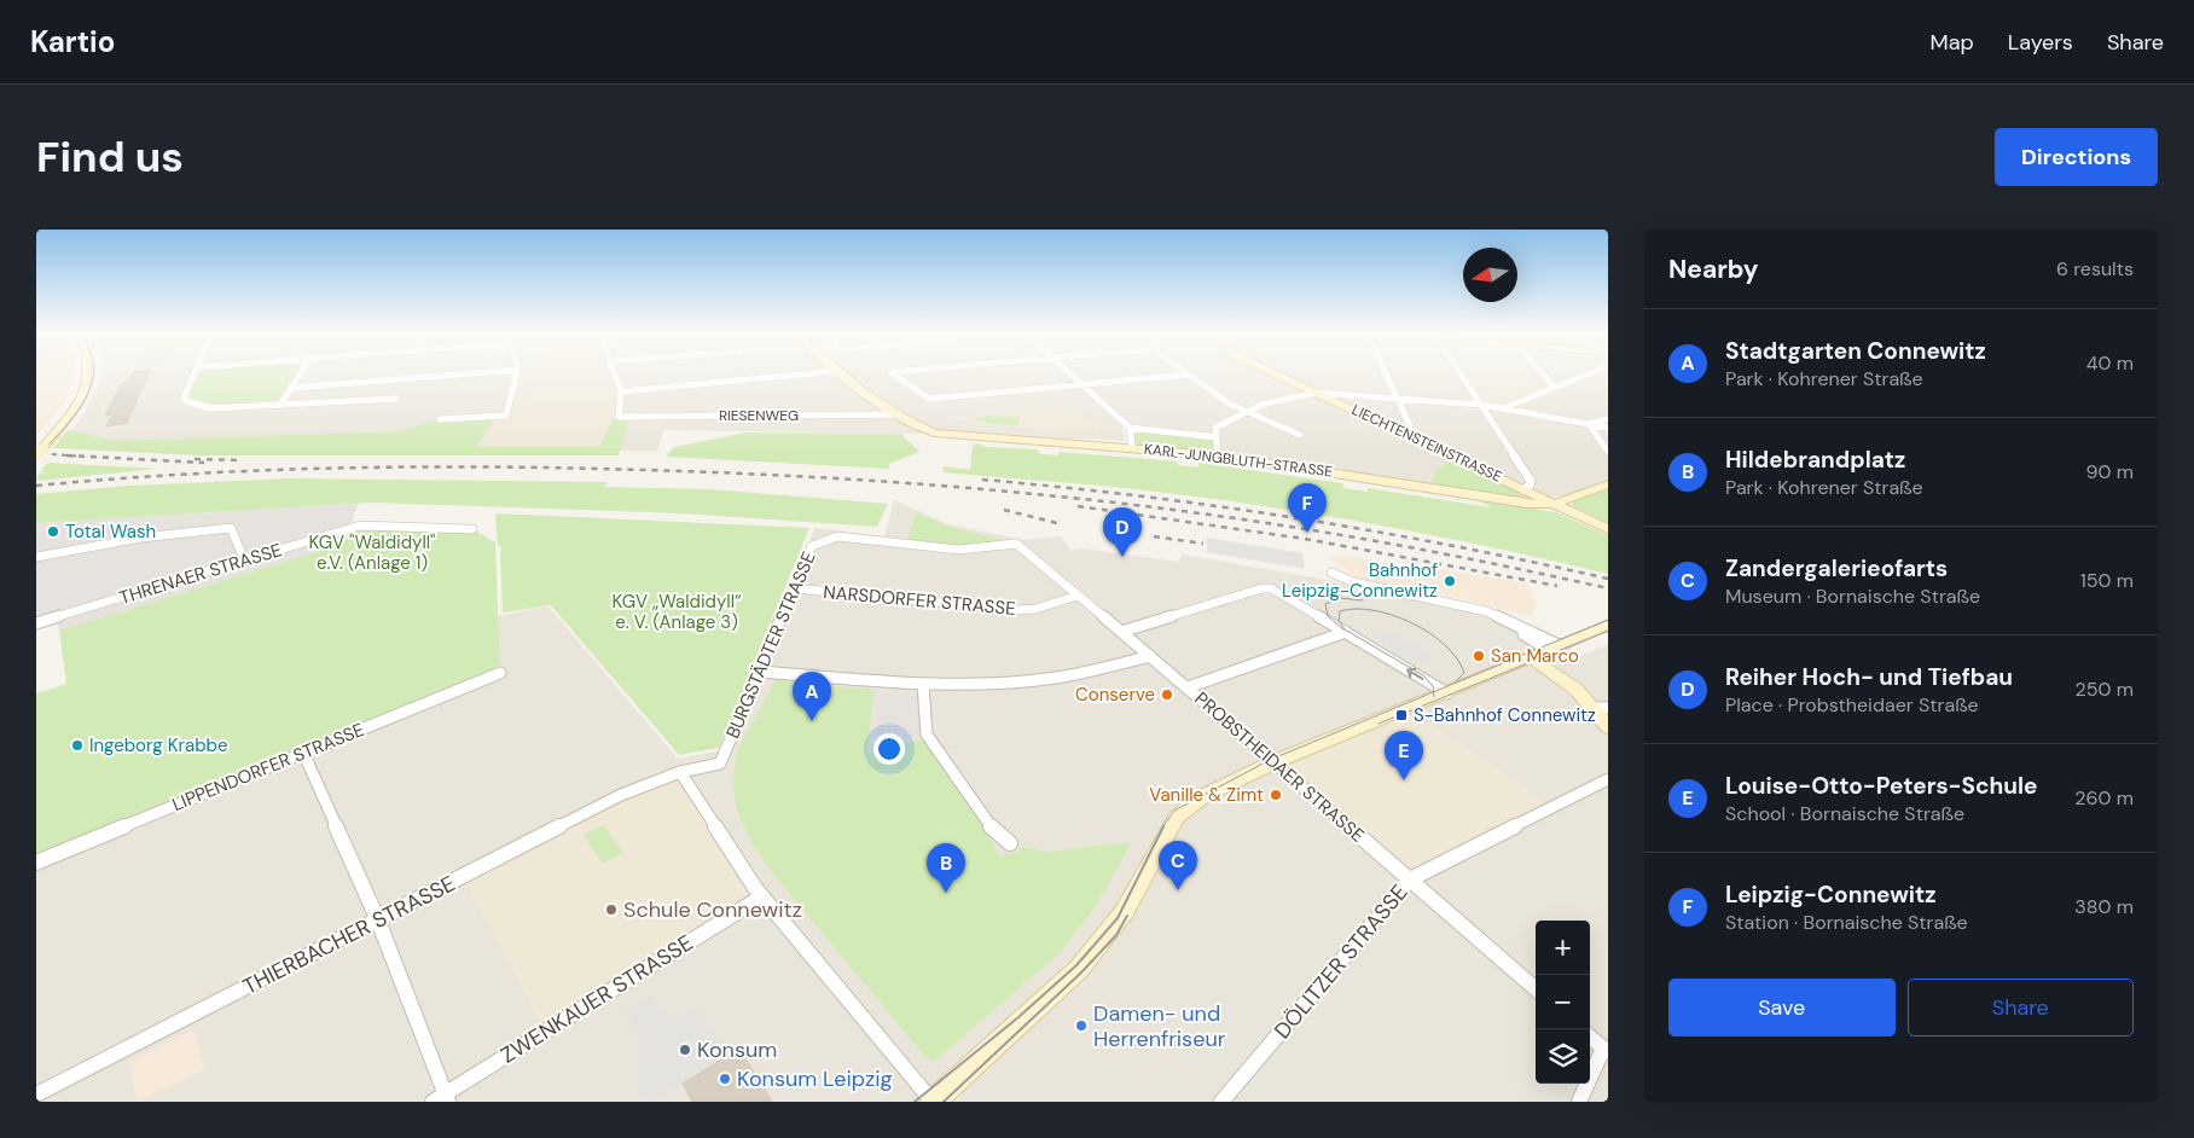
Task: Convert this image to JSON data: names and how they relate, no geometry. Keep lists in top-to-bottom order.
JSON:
{
  "streets": {
    "street": [
      "RIESENWEG",
      "LIECHTENSTEINSTRASSE",
      "KARL-JUNGBLUTH-STRASSE",
      "THRENAER STRASSE",
      "NARSDORFER STRASSE",
      "BURGSTÄDTER STRASSE",
      "LIPPENDORFER STRASSE",
      "PROBSTHEIDAER STRASSE",
      "THIERBACHER STRASSE",
      "DÖLITZER STRASSE",
      "ZWENKAUER STRASSE"
    ]
  },
  "crossings": [
    ["RIESENWEG", "KARL-JUNGBLUTH-STRASSE"],
    ["LIECHTENSTEINSTRASSE", "KARL-JUNGBLUTH-STRASSE"],
    ["NARSDORFER STRASSE", "BURGSTÄDTER STRASSE"],
    ["NARSDORFER STRASSE", "PROBSTHEIDAER STRASSE"],
    ["BURGSTÄDTER STRASSE", "PROBSTHEIDAER STRASSE"],
    ["BURGSTÄDTER STRASSE", "THIERBACHER STRASSE"],
    ["PROBSTHEIDAER STRASSE", "DÖLITZER STRASSE"]
  ],
  "parks": ["KGV \"Waldidyll\" e.V. (Anlage 1)", "KGV „Waldidyll“ e. V. (Anlage 3)"],
  "places": {
    "other": [
      "Total Wash",
      "Bahnhof Leipzig-Connewitz",
      "San Marco",
      "Conserve",
      "Ingeborg Krabbe",
      "Vanille & Zimt",
      "Schule Connewitz",
      "Damen- und Herrenfriseur",
      "Konsum",
      "Konsum Leipzig"
    ],
    "transit": ["S-Bahnhof Connewitz"]
  },
  "north": "left",
  "page": {
    "header": "Kartio",
    "nav": ["Map", "Layers", "Share"],
    "buttons": [
      "Directions",
      ["Save", "Share"]
    ],
    "title": "Find us",
    "heading": ["Nearby", "6 results"],
    "list": [
      {
        "mark": "A",
        "name": "Stadtgarten Connewitz",
        "note": "Park · Kohrener Straße",
        "value": "40 m"
      },
      {
        "mark": "B",
        "name": "Hildebrandplatz",
        "note": "Park · Kohrener Straße",
        "value": "90 m"
      },
      {
        "mark": "C",
        "name": "Zandergalerieofarts",
        "note": "Museum · Bornaische Straße",
        "value": "150 m"
      },
      {
        "mark": "D",
        "name": "Reiher Hoch- und Tiefbau",
        "note": "Place · Probstheidaer Straße",
        "value": "250 m"
      },
      {
        "mark": "E",
        "name": "Louise-Otto-Peters-Schule",
        "note": "School · Bornaische Straße",
        "value": "260 m"
      },
      {
        "mark": "F",
        "name": "Leipzig-Connewitz",
        "note": "Station · Bornaische Straße",
        "value": "380 m"
      }
    ],
    "pins": [
      "F",
      "D",
      "A",
      "E",
      "C",
      "B"
    ],
    "map_buttons": ["+", "−"]
  }
}
